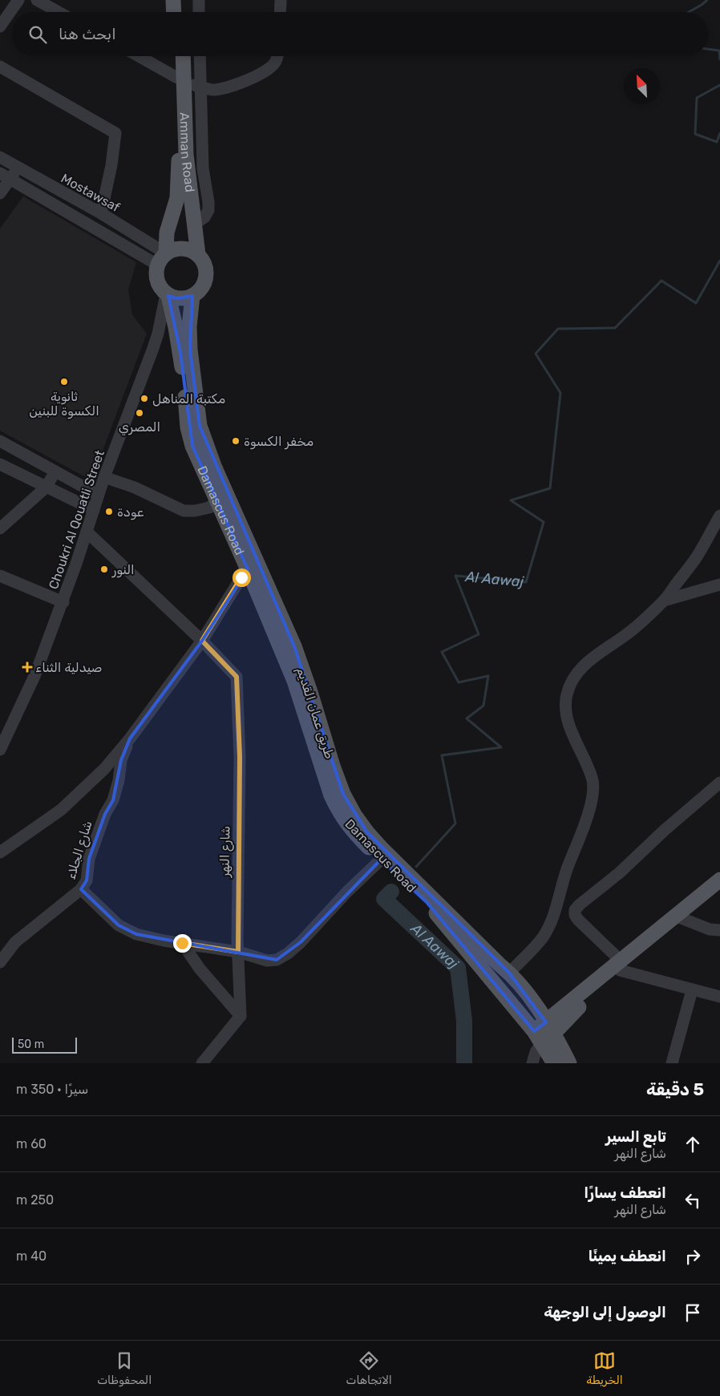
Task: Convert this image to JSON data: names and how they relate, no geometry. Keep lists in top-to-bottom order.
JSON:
{
  "streets": {
    "main road": ["Amman Road", "Damascus Road", "طريق عمان القديم"],
    "street": [
      "Mostawsaf",
      "Choukri Al Qouatli Street",
      "شارع الجلاء",
      "شارع النهر"
    ]
  },
  "crossings": [
    ["Amman Road", "Mostawsaf"],
    ["Amman Road", "Damascus Road"],
    ["Amman Road", "Choukri Al Qouatli Street"],
    ["Amman Road", "طريق عمان القديم"],
    ["Mostawsaf", "Damascus Road"],
    ["Mostawsaf", "Choukri Al Qouatli Street"],
    ["Mostawsaf", "طريق عمان القديم"],
    ["Damascus Road", "Choukri Al Qouatli Street"],
    ["Damascus Road", "طريق عمان القديم"],
    ["Choukri Al Qouatli Street", "طريق عمان القديم"],
    ["Choukri Al Qouatli Street", "شارع النهر"]
  ],
  "water": ["Al Aawaj"],
  "places": {
    "other": [
      "ثانوية الكسوة للبنين",
      "مكتبة المناهل",
      "المصري",
      "مخفر الكسوة",
      "عودة",
      "النور"
    ],
    "health": ["صيدلية الثناء"]
  },
  "scale_bar": "50 m",
  "north": "top left",
  "page": {
    "search": "ابحث هنا",
    "scale": "50 m",
    "heading": ["5 دقيقة", "سيرًا · 350 m"],
    "list": [
      ["تابع السير", "شارع النهر", "60 m"],
      ["انعطف يسارًا", "شارع النهر", "250 m"],
      ["انعطف يمينًا", "40 m"],
      "الوصول إلى الوجهة"
    ],
    "nav": ["الخريطة", "الاتجاهات", "المحفوظات"]
  }
}
